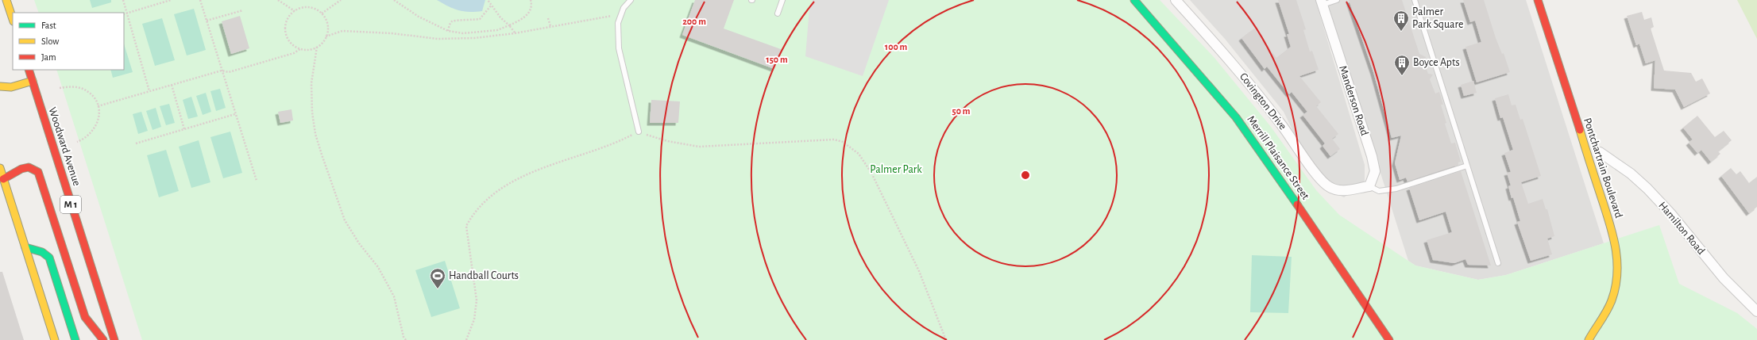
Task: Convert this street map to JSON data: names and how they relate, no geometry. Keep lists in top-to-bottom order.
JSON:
{
  "streets": {
    "main road": [
      "Woodward Avenue",
      "Merrill Plaisance Street",
      "Pontchartrain Boulevard",
      "M 1"
    ],
    "street": ["Manderson Road", "Covington Drive", "Hamilton Road"]
  },
  "crossings": [
    ["Manderson Road", "Covington Drive"]
  ],
  "parks": ["Palmer Park"],
  "places": {
    "building": ["Palmer Park Square", "Boyce Apts"],
    "sports": ["Handball Courts"]
  },
  "legend": ["Fast", "Slow", "Jam"],
  "rings": [
    "200 m",
    "100 m",
    "150 m",
    "50 m"
  ]
}
